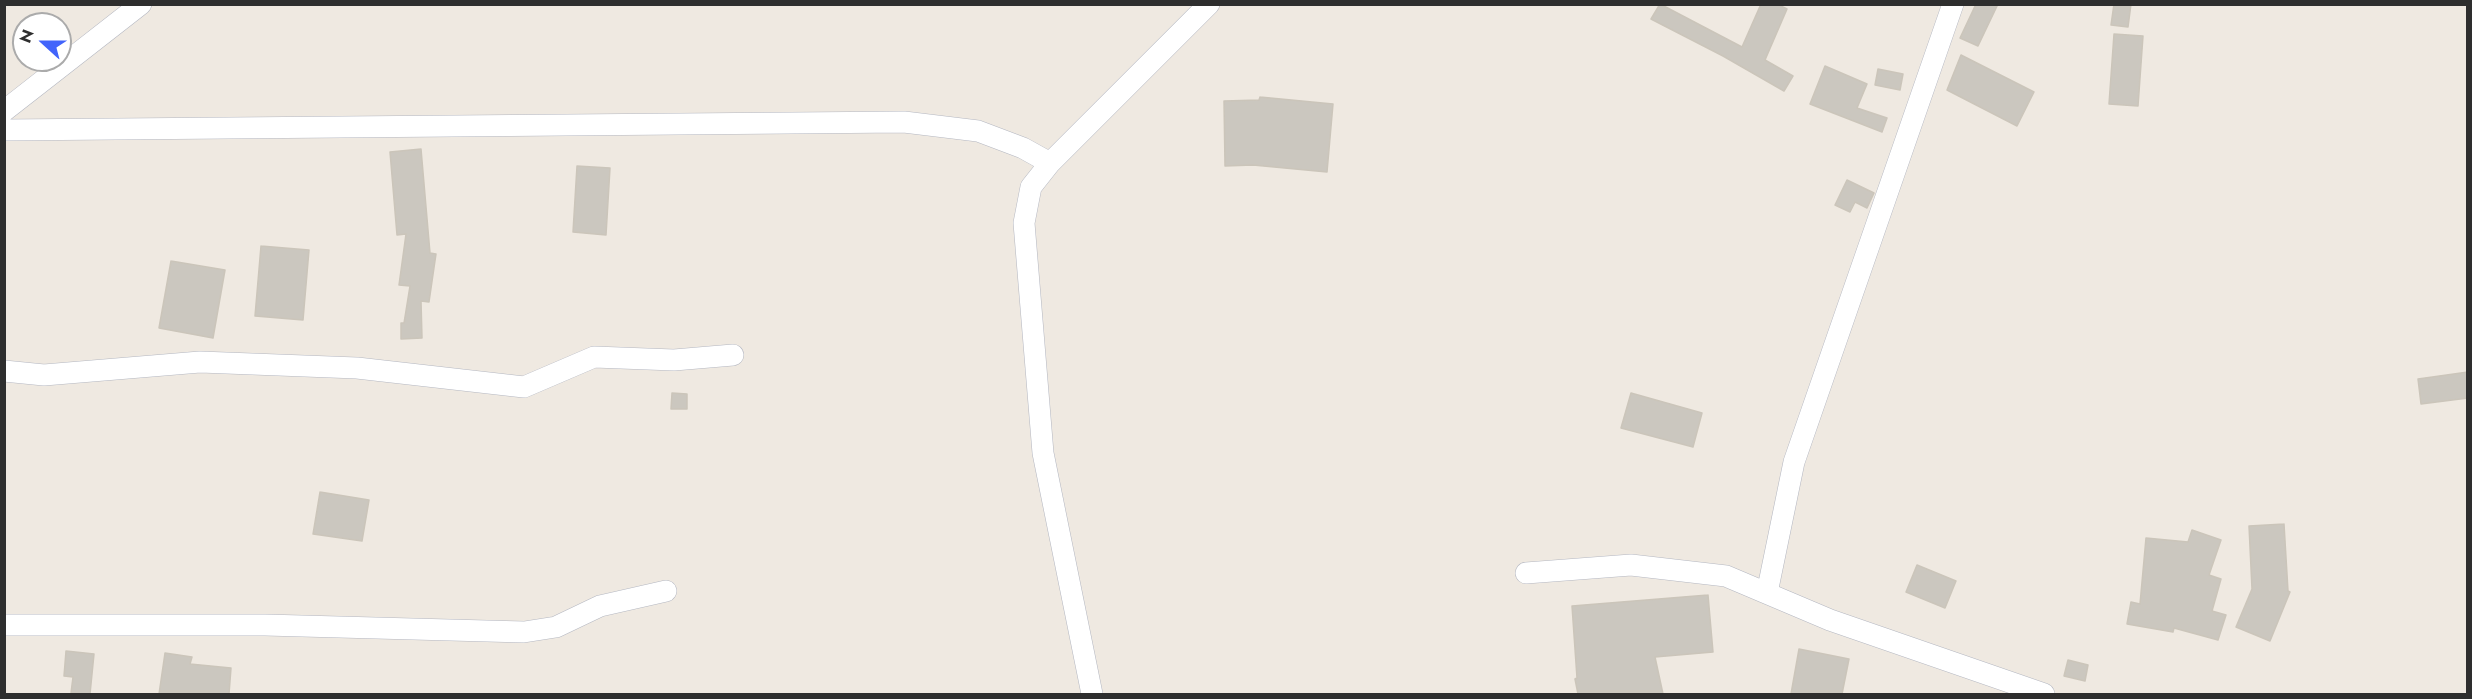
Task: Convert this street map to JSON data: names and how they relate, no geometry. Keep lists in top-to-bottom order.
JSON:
{
  "north": "left"
}
